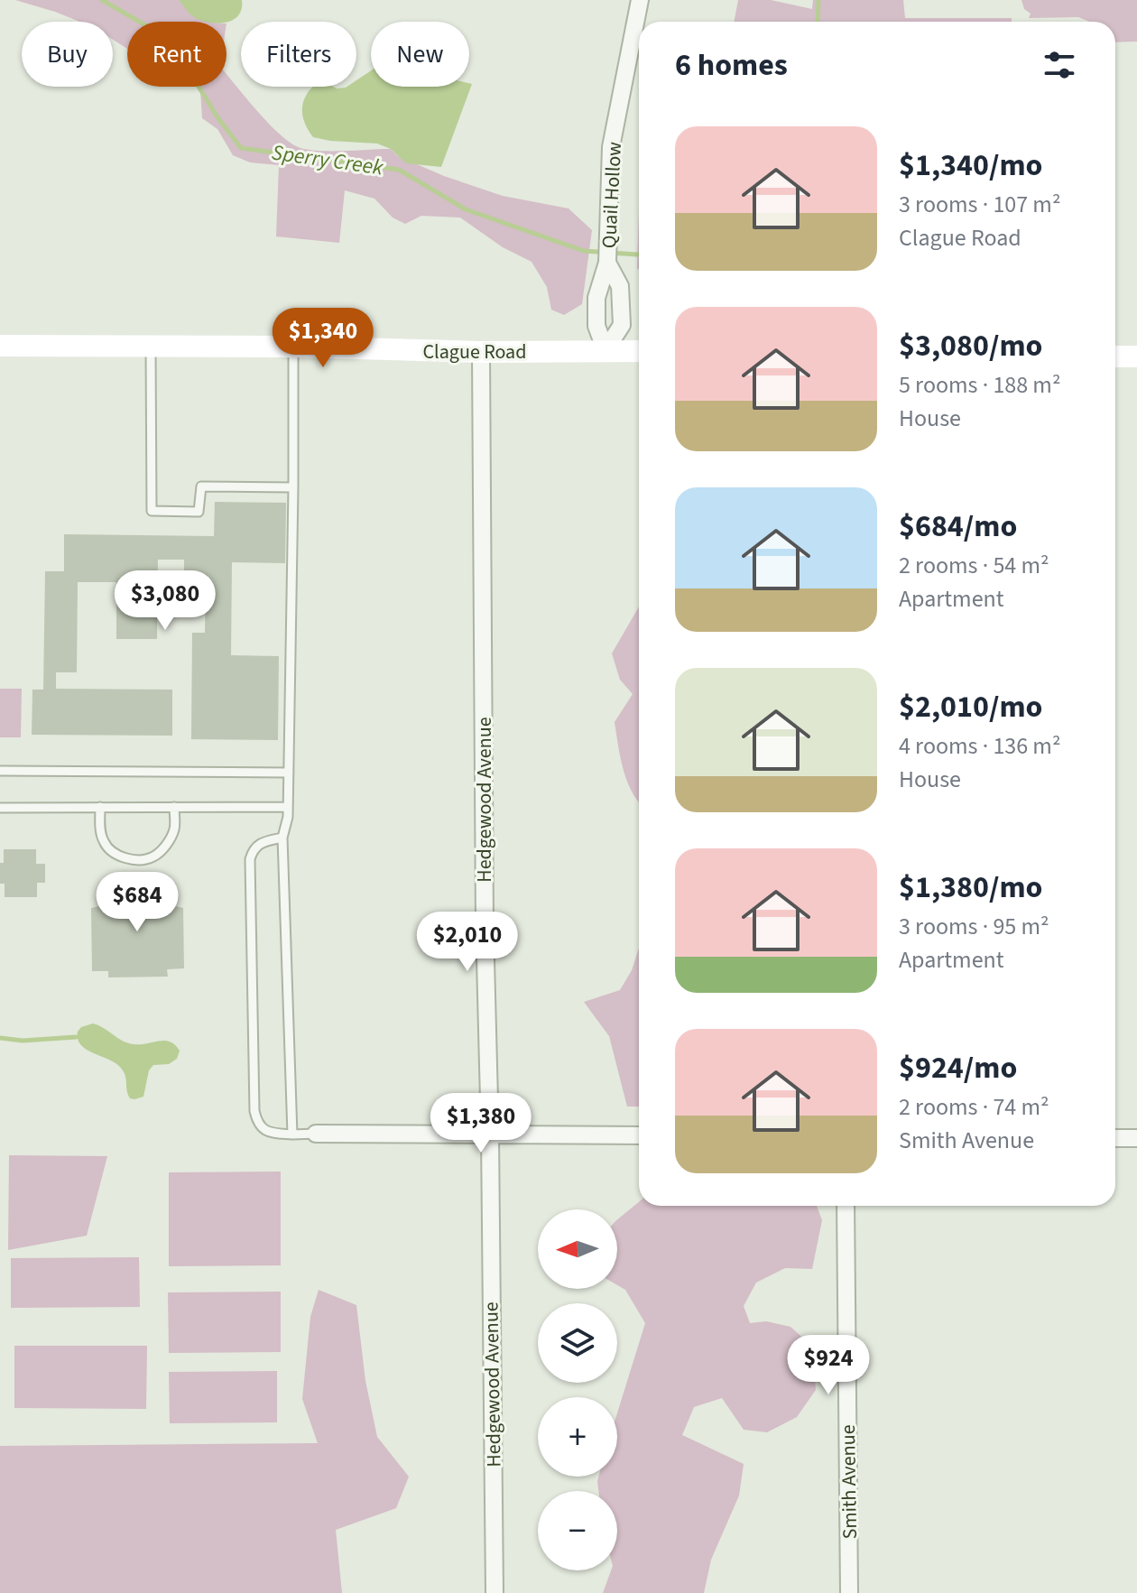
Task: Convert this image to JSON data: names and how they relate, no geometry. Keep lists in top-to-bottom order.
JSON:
{
  "streets": {
    "main road": ["Clague Road"],
    "street": ["Quail Hollow", "Hedgewood Avenue", "Smith Avenue"]
  },
  "crossings": [
    ["Quail Hollow", "Clague Road"],
    ["Clague Road", "Hedgewood Avenue"]
  ],
  "water": ["Sperry Creek"],
  "north": "left",
  "page": {
    "chip": [
      "Buy",
      "Rent",
      "Filters",
      "New"
    ],
    "heading": "6 homes",
    "list": [
      {
        "name": "$1,340/mo",
        "note": "3 rooms · 107 m² · Clague Road"
      },
      {
        "name": "$3,080/mo",
        "note": "5 rooms · 188 m² · House"
      },
      {
        "name": "$684/mo",
        "note": "2 rooms · 54 m² · Apartment"
      },
      {
        "name": "$2,010/mo",
        "note": "4 rooms · 136 m² · House"
      },
      {
        "name": "$1,380/mo",
        "note": "3 rooms · 95 m² · Apartment"
      },
      {
        "name": "$924/mo",
        "note": "2 rooms · 74 m² · Smith Avenue"
      }
    ],
    "price": [
      "$1,340",
      "$3,080",
      "$684",
      "$2,010",
      "$1,380",
      "$924"
    ],
    "map_buttons": ["+", "−"]
  }
}
